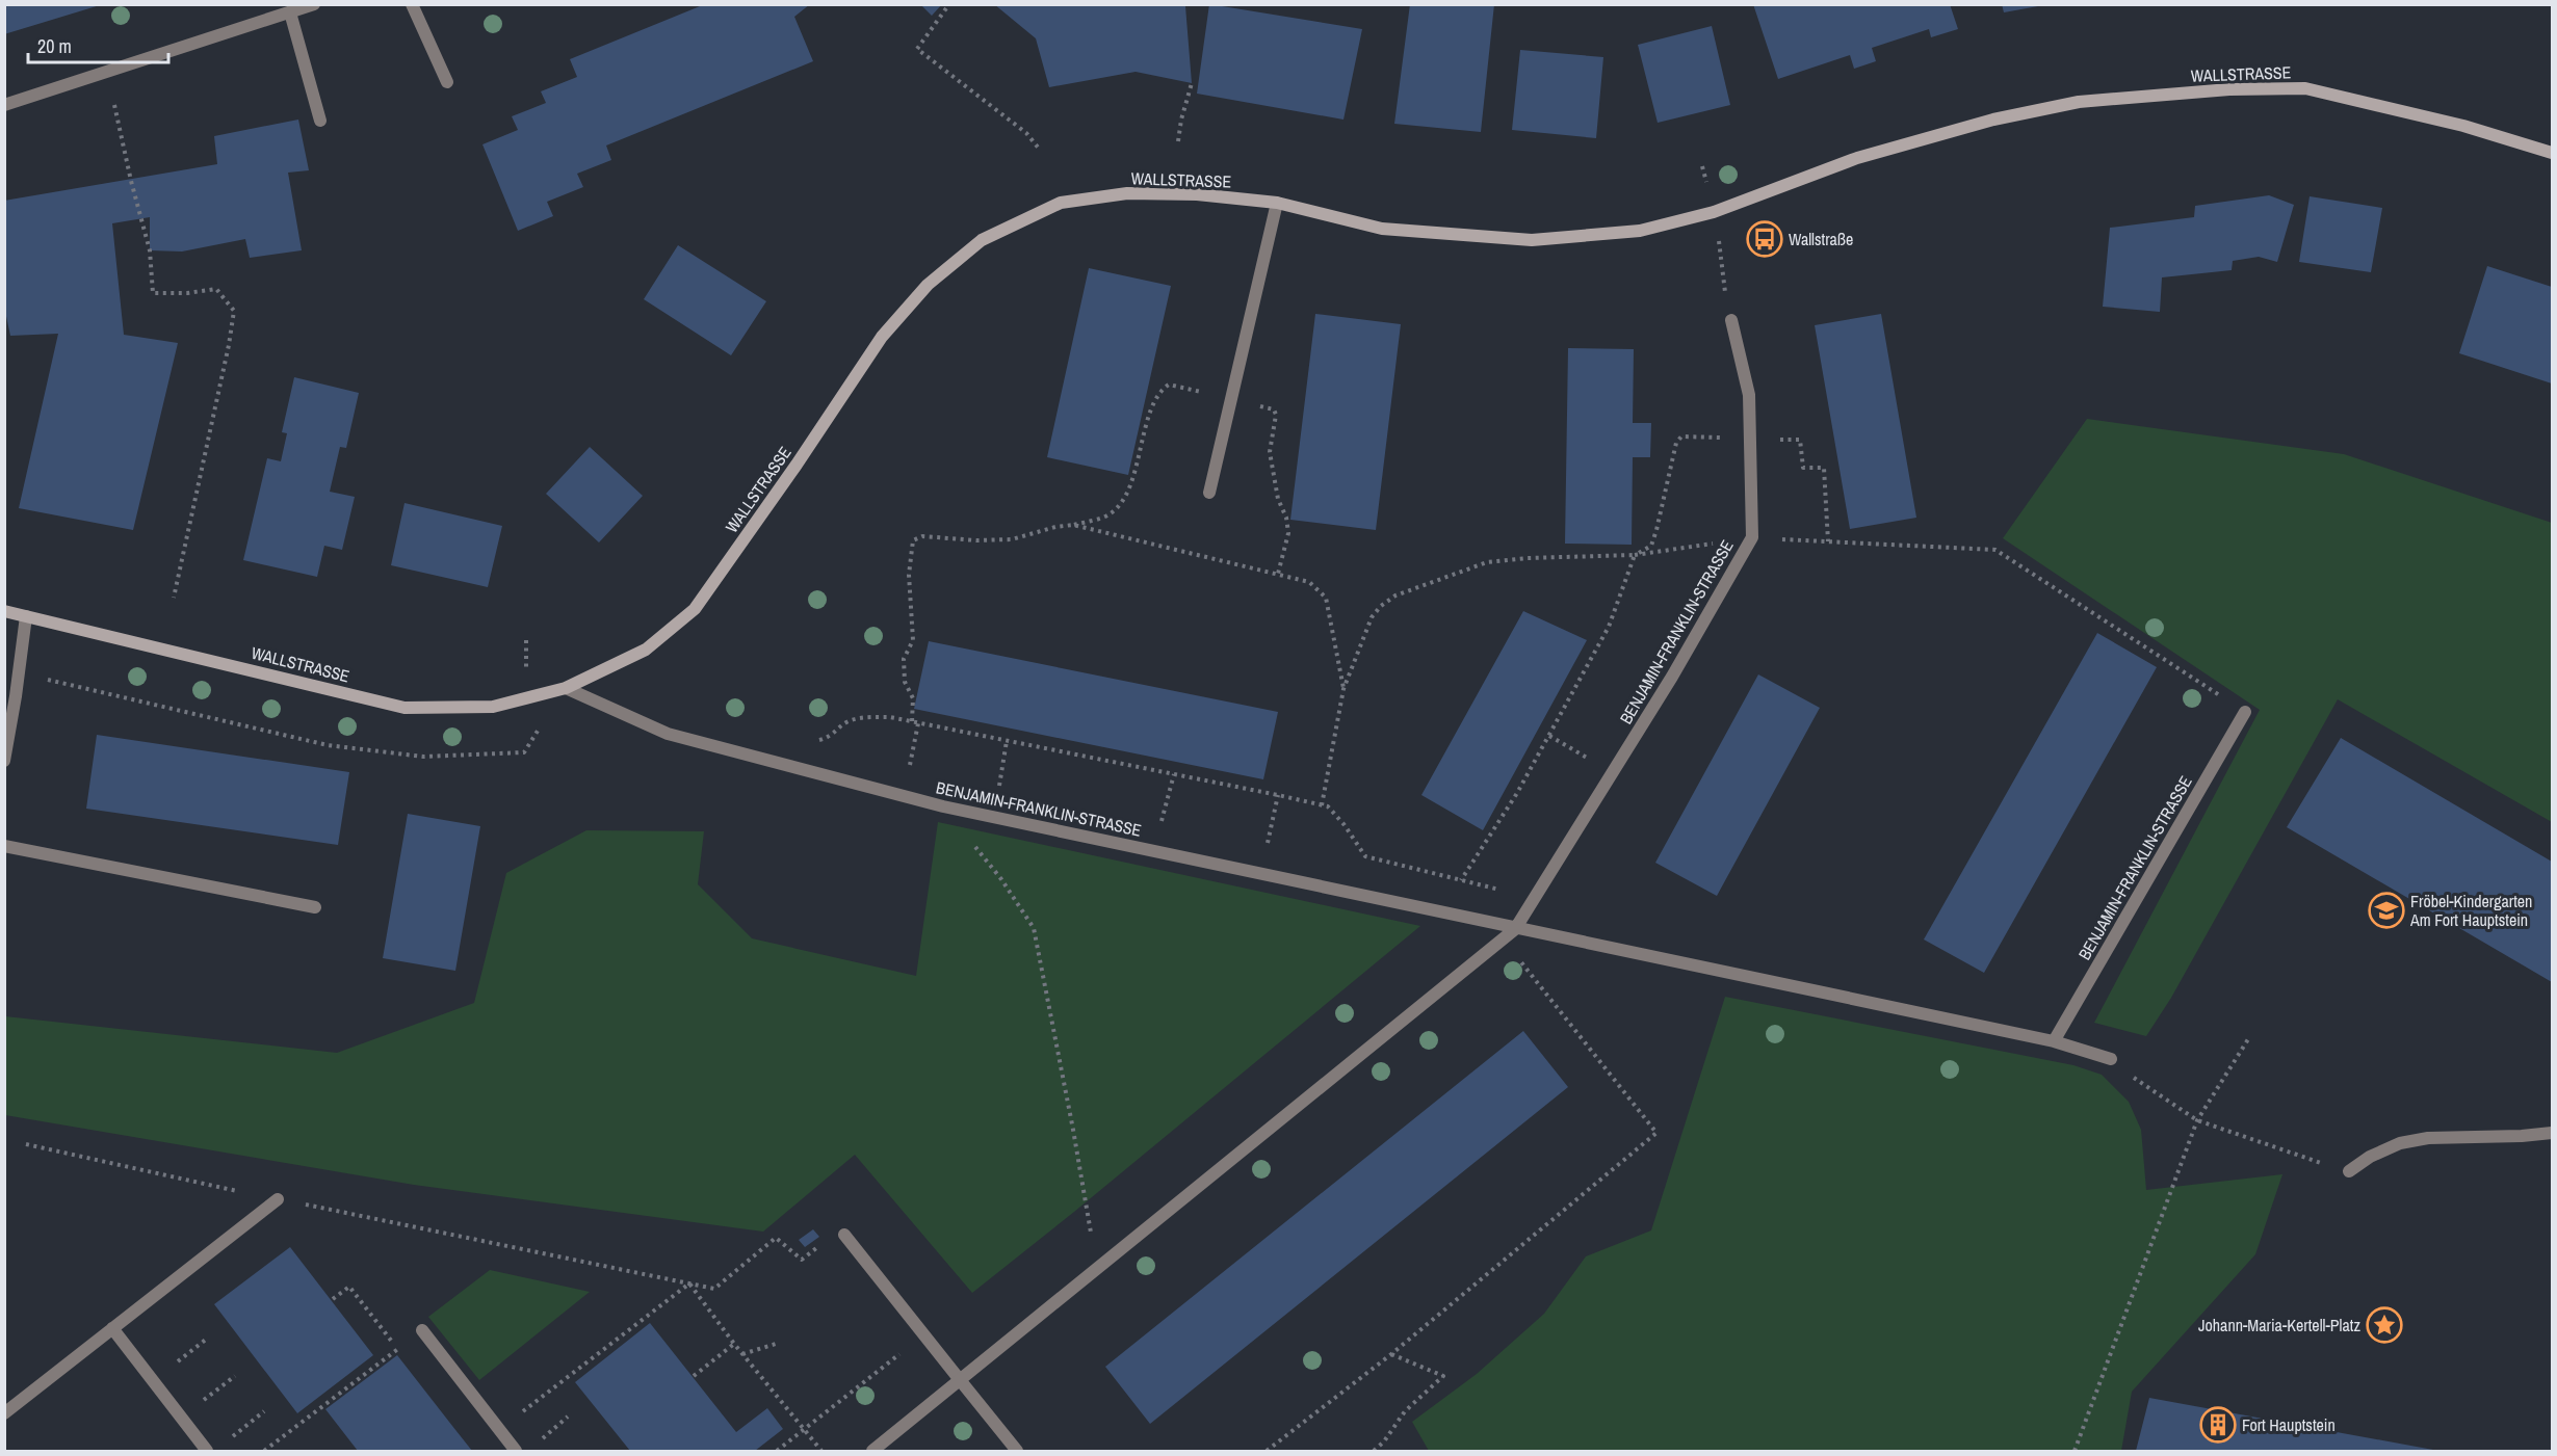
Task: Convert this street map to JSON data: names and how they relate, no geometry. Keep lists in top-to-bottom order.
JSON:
{
  "streets": {
    "street": ["WALLSTRASSE", "BENJAMIN-FRANKLIN-STRASSE"]
  },
  "crossings": [
    ["WALLSTRASSE", "BENJAMIN-FRANKLIN-STRASSE"]
  ],
  "places": {
    "bus stop": ["Wallstraße"],
    "school or university": ["Fröbel-Kindergarten Am Fort Hauptstein"],
    "place": ["Johann-Maria-Kertell-Platz"],
    "building": ["Fort Hauptstein"]
  },
  "scale_bar": "20 m"
}
